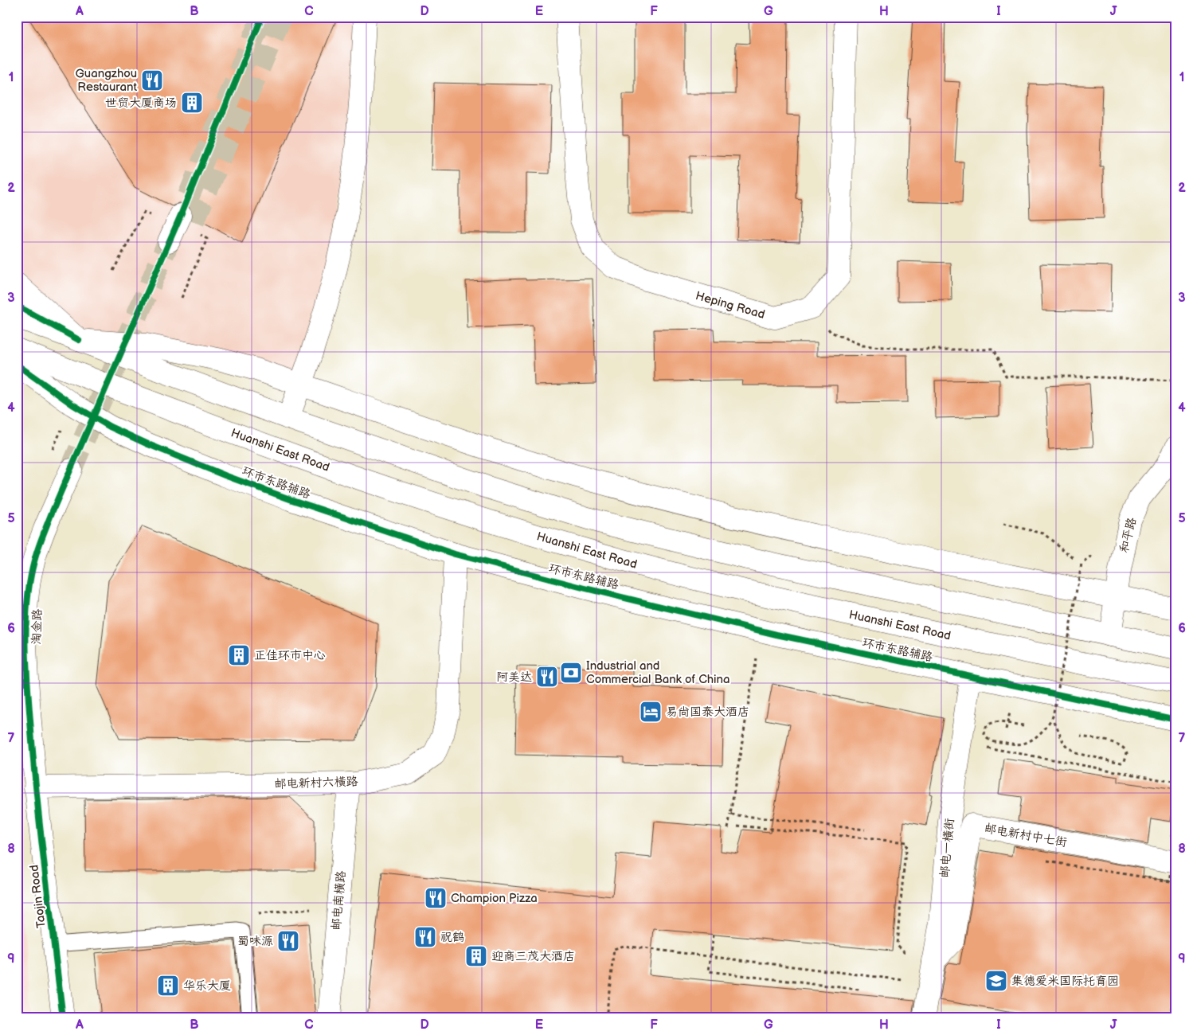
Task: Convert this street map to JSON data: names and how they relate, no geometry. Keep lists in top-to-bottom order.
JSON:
{
  "streets": {
    "main road": [
      "Heping Road",
      "Huanshi East Road",
      "环市东路辅路",
      "和平路",
      "淘金路",
      "邮电新村六横路",
      "邮电新村中七街",
      "邮电一横街",
      "Taojin Road",
      "邮电南横路"
    ]
  },
  "crossings": [
    ["环市东路辅路", "邮电新村六横路"],
    ["环市东路辅路", "邮电一横街"],
    ["淘金路", "邮电新村六横路"],
    ["淘金路", "Taojin Road"],
    ["邮电新村六横路", "Taojin Road"],
    ["邮电新村六横路", "邮电南横路"],
    ["邮电新村中七街", "邮电一横街"]
  ],
  "places": {
    "restaurant": [
      "Guangzhou Restaurant",
      "阿美达",
      "Champion Pizza",
      "祝鹤",
      "蜀味源"
    ],
    "building": [
      "世贸大厦商场",
      "正佳环市中心",
      "迎商三茂大酒店",
      "华乐大厦"
    ],
    "bank": ["Industrial and Commercial Bank of China"],
    "hotel": ["易尚国泰大酒店"],
    "school or university": ["集德爱米国际托育园"]
  },
  "grid": {
    "columns": [
      "A",
      "B",
      "C",
      "D",
      "E",
      "F",
      "G",
      "H",
      "I",
      "J"
    ],
    "rows": [
      "1",
      "2",
      "3",
      "4",
      "5",
      "6",
      "7",
      "8",
      "9"
    ]
  }
}
